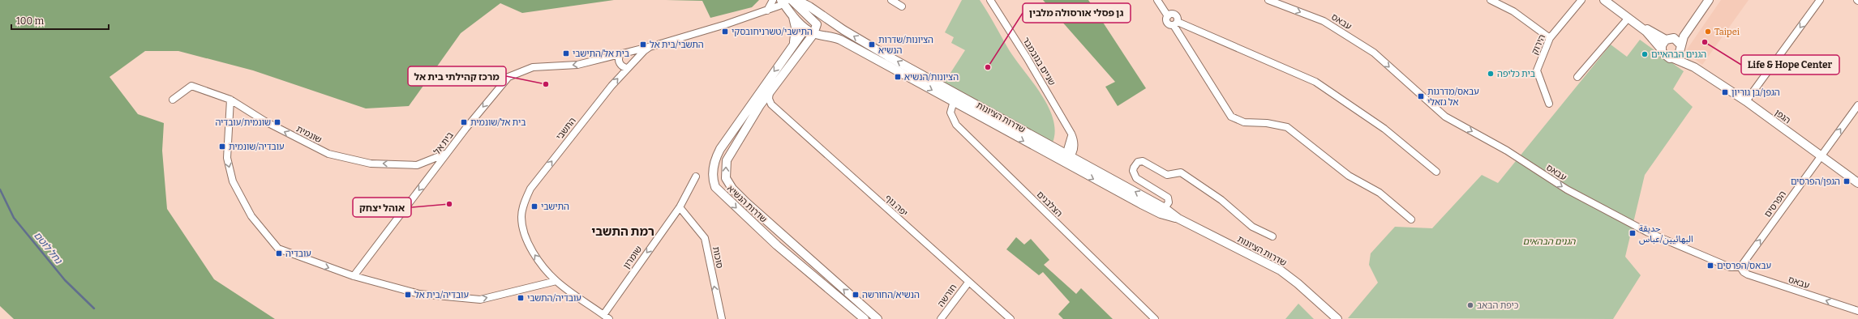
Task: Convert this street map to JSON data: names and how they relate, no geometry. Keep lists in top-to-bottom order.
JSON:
{
  "streets": {
    "street": [
      "עבאס",
      "הירוק",
      "שניים בנובמבר",
      "הגפן",
      "שדרות הציונות",
      "התשבי",
      "שונמית",
      "בית אל",
      "שדרות הנשיא",
      "הצלבנים",
      "הפרסים",
      "יפה נוף",
      "שומרון",
      "סוכות",
      "חורשה"
    ]
  },
  "crossings": [
    ["עבאס", "הפרסים"],
    ["שניים בנובמבר", "שדרות הציונות"],
    ["הגפן", "הפרסים"],
    ["שדרות הציונות", "שדרות הנשיא"],
    ["שדרות הציונות", "הצלבנים"],
    ["התשבי", "בית אל"],
    ["התשבי", "שומרון"],
    ["שונמית", "בית אל"],
    ["יפה נוף", "חורשה"],
    ["שומרון", "סוכות"]
  ],
  "one_way": [
    "התשבי",
    "שונמית",
    "בית אל",
    "הפרסים",
    "שומרון",
    "סוכות"
  ],
  "districts": ["רמת התשבי"],
  "water": ["נחל לוטם"],
  "parks": ["הגנים הבהאים"],
  "places": {
    "transit": [
      "התישבי/טשרניחובסקי",
      "התשבי/בית אל",
      "הציונות/שדרות הנשיא",
      "בית אל/התישבי",
      "הציונות/הנשיא",
      "הגפן/בן גוריון",
      "עבאס/מדרגות אל גזאלי",
      "שונמית/עובדיה",
      "בית אל/שונמית",
      "עובדיה/שונמית",
      "הגפן/הפרסים",
      "התישבי",
      "حديقة البهائيين/عباس",
      "עובדיה",
      "עבאס/הפרסים",
      "עובדיה/בית אל",
      "הנשיא/החורשה",
      "עובדיה/התשבי"
    ],
    "other": [
      "Taipei",
      "Life & Hope Center",
      "הגנים הבהאיים",
      "גן פסלי אורסולה מלבין",
      "בית כליפה",
      "מרכז קהילתי בית אל",
      "אוהל יצחק",
      "כיפת הבאב"
    ]
  },
  "scale_bar": "100 m"
}
